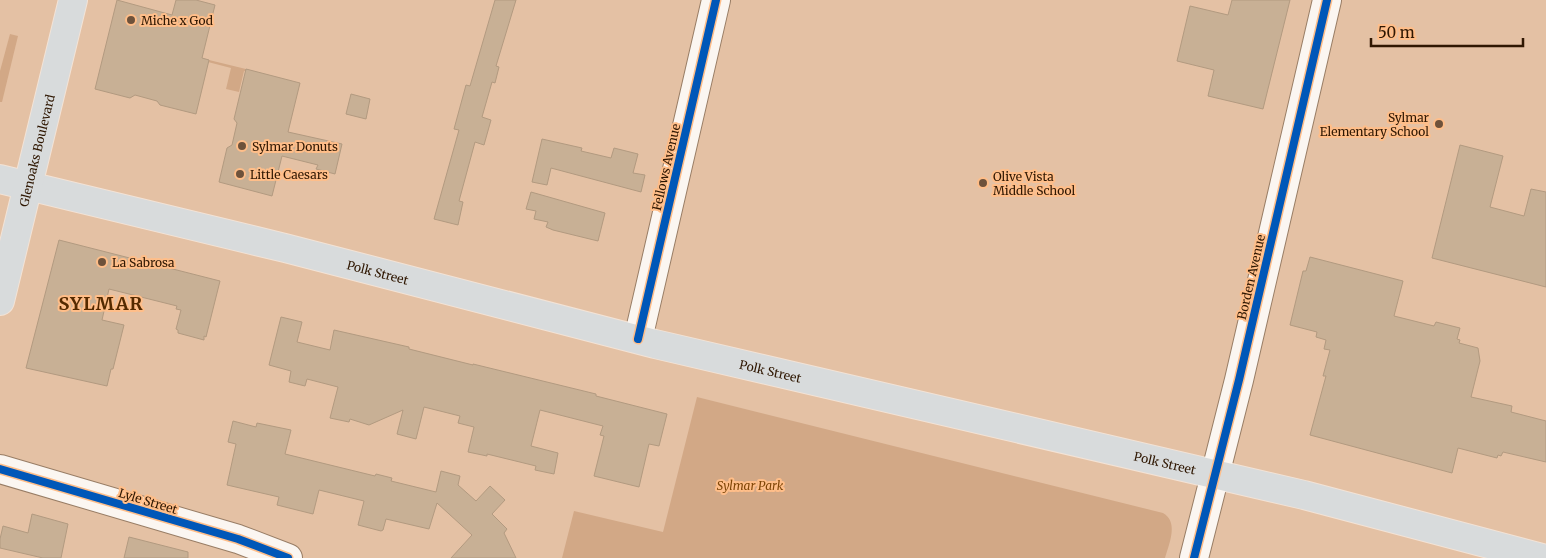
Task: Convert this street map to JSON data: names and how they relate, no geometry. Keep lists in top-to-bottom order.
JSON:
{
  "streets": {
    "main road": ["Glenoaks Boulevard", "Polk Street"],
    "street": ["Fellows Avenue", "Borden Avenue", "Lyle Street"]
  },
  "crossings": [
    ["Glenoaks Boulevard", "Polk Street"],
    ["Fellows Avenue", "Polk Street"],
    ["Polk Street", "Borden Avenue"]
  ],
  "districts": ["SYLMAR"],
  "parks": ["Sylmar Park"],
  "places": [
    "Miche x God",
    "Sylmar Elementary School",
    "Sylmar Donuts",
    "Little Caesars",
    "Olive Vista Middle School",
    "La Sabrosa"
  ],
  "scale_bar": "50 m"
}
